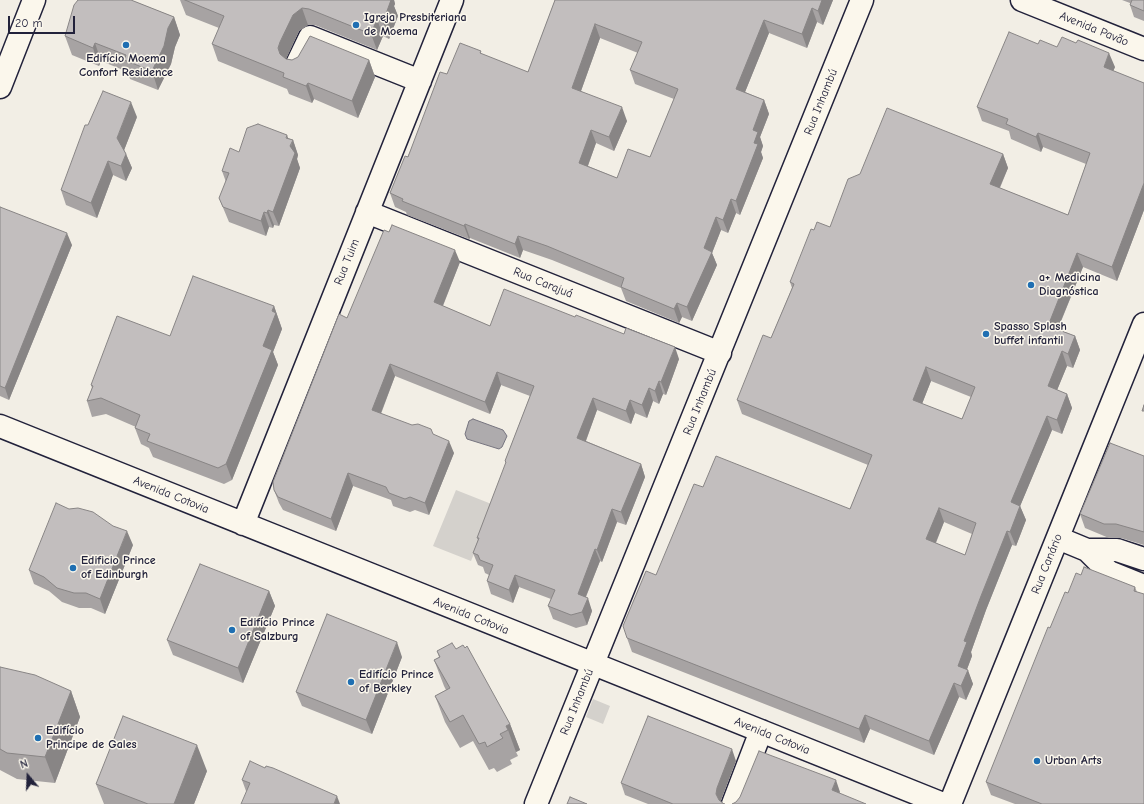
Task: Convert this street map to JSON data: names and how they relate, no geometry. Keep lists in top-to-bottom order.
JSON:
{
  "streets": {
    "street": [
      "Avenida Pavão",
      "Rua Inhambú",
      "Rua Tuim",
      "Rua Carajuá",
      "Avenida Cotovia",
      "Rua Canário"
    ]
  },
  "crossings": [
    ["Rua Inhambú", "Rua Carajuá"],
    ["Rua Inhambú", "Avenida Cotovia"],
    ["Rua Tuim", "Rua Carajuá"],
    ["Rua Tuim", "Avenida Cotovia"],
    ["Avenida Cotovia", "Rua Canário"]
  ],
  "places": [
    "Igreja Presbiteriana de Moema",
    "Edifício Moema Confort Residence",
    "a+ Medicina Diagnóstica",
    "Spasso Splash buffet infantil",
    "Edificio Prince of Edinburgh",
    "Edifício Prince of Salzburg",
    "Edifício Prince of Berkley",
    "Edifício Principe de Gales",
    "Urban Arts"
  ],
  "scale_bar": "20 m",
  "north": "top"
}
